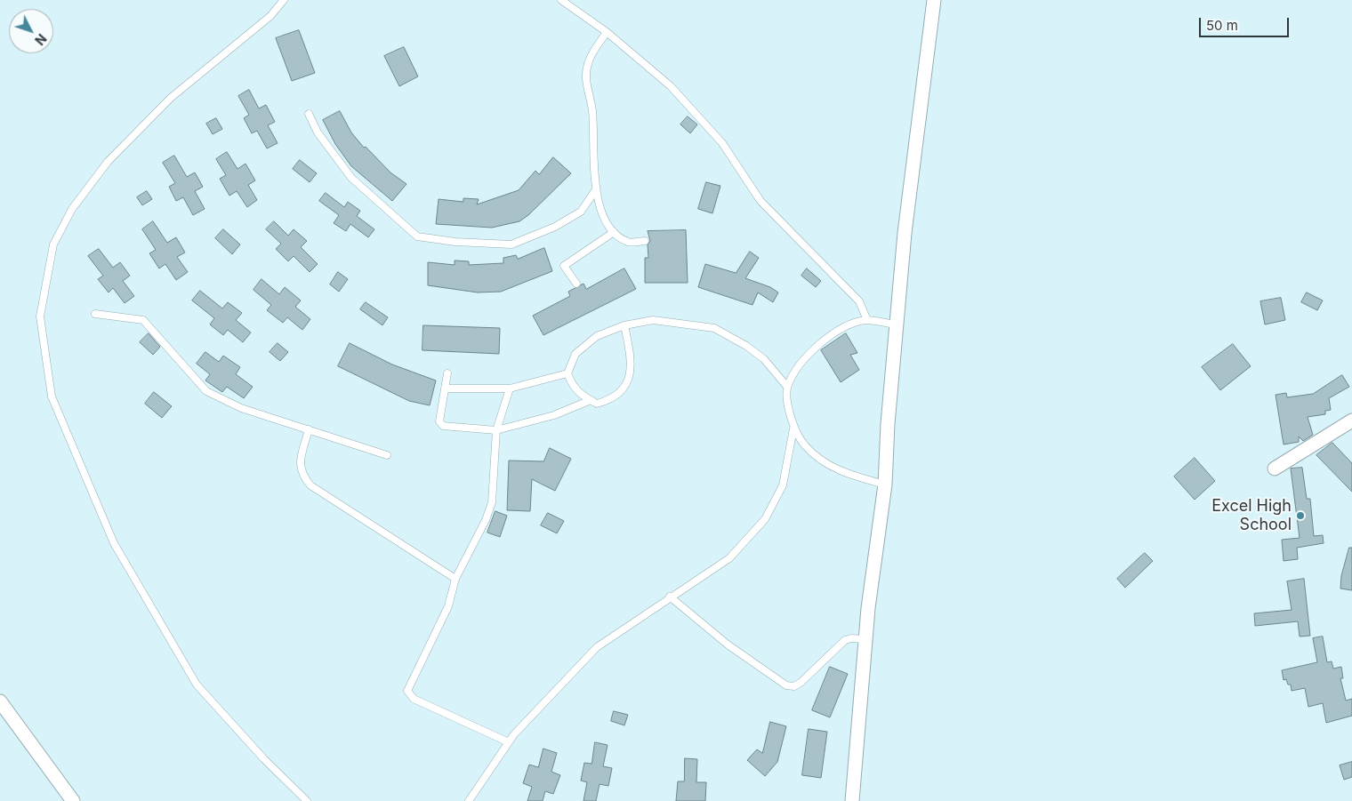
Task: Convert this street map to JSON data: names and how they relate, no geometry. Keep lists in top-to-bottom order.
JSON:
{
  "places": ["Excel High School"],
  "scale_bar": "50 m",
  "north": "bottom right"
}
